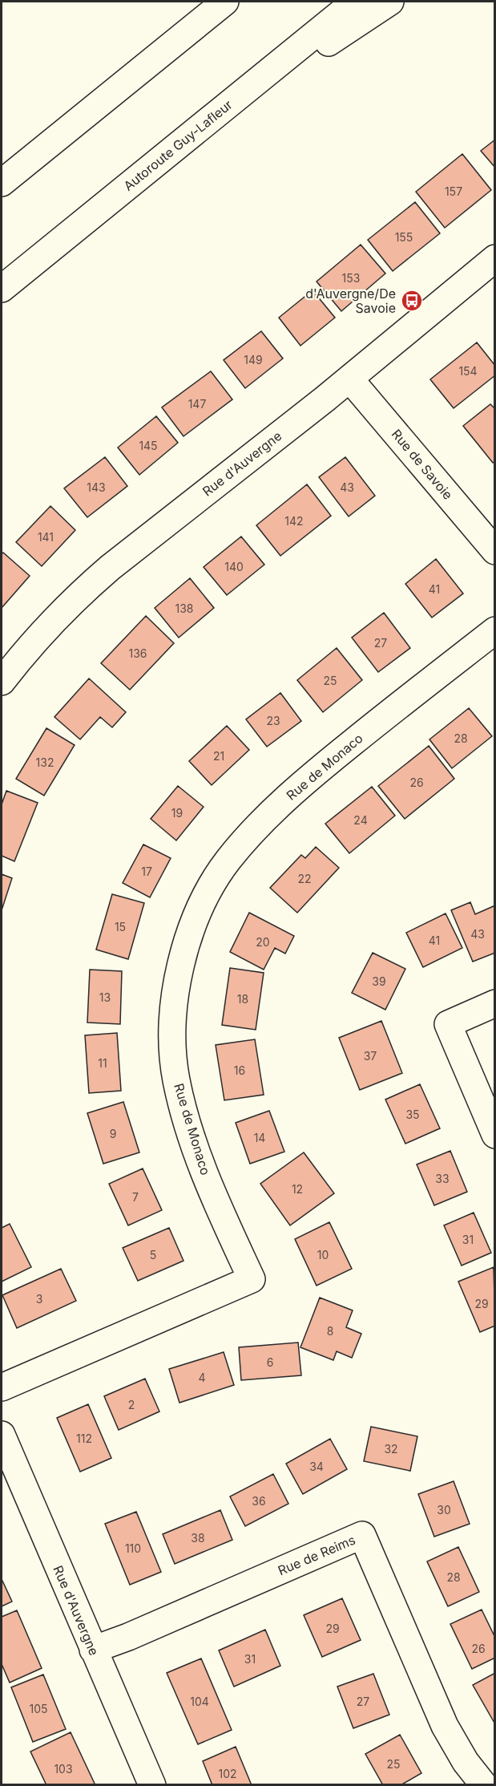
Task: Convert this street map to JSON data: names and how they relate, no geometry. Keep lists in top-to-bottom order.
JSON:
{
  "streets": {
    "main road": [
      "Autoroute Guy-Lafleur",
      "Rue d'Auvergne",
      "Rue de Savoie",
      "Rue de Monaco",
      "Rue de Reims"
    ]
  },
  "crossings": [
    ["Rue d'Auvergne", "Rue de Savoie"],
    ["Rue d'Auvergne", "Rue de Reims"]
  ],
  "places": {
    "bus stop": ["d'Auvergne/De Savoie"]
  },
  "house_numbers": [
    "157",
    "155",
    "153",
    "149",
    "154",
    "147",
    "145",
    "143",
    "43",
    "142",
    "141",
    "140",
    "41",
    "138",
    "27",
    "136",
    "25",
    "23",
    "28",
    "21",
    "132",
    "26",
    "19",
    "24",
    "17",
    "22",
    "15",
    "43",
    "41",
    "20",
    "39",
    "13",
    "18",
    "37",
    "11",
    "16",
    "35",
    "9",
    "14",
    "33",
    "12",
    "7",
    "31",
    "5",
    "10",
    "3",
    "29",
    "8",
    "6",
    "4",
    "2",
    "112",
    "32",
    "34",
    "36",
    "30",
    "38",
    "110",
    "28",
    "29",
    "26",
    "31",
    "104",
    "27",
    "105",
    "25",
    "103",
    "102"
  ]
}
